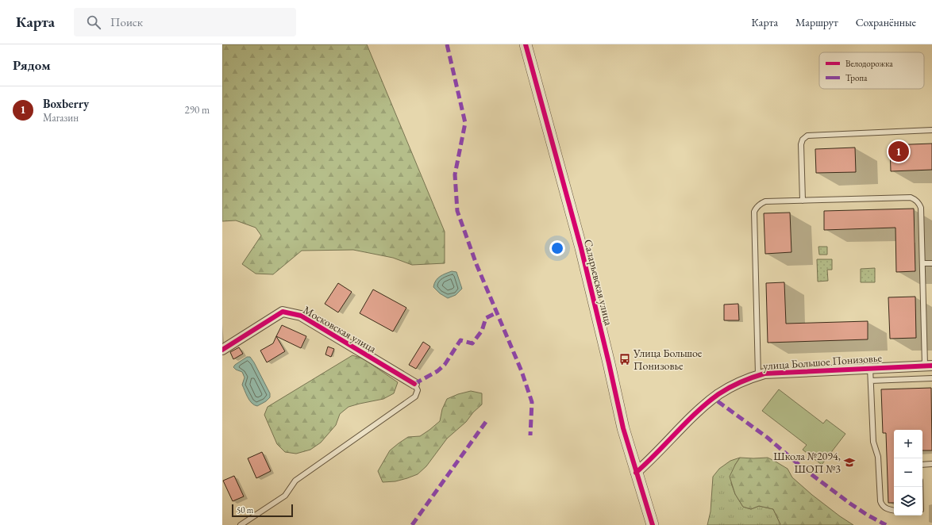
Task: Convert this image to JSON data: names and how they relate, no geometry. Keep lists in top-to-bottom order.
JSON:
{
  "streets": {
    "street": ["Саларьевская улица", "Московская улица", "улица Большое Понизовье"]
  },
  "crossings": [
    ["Саларьевская улица", "улица Большое Понизовье"]
  ],
  "places": {
    "bus stop": ["Улица Большое Понизовье"],
    "school or university": ["Школа №2094, ШОП №3"]
  },
  "legend": ["Велодорожка", "Тропа"],
  "scale_bar": "50 m",
  "page": {
    "header": "Карта",
    "search": "Поиск",
    "nav": ["Карта", "Маршрут", "Сохранённые"],
    "heading": "Рядом",
    "list": [
      {
        "mark": "1",
        "name": "Boxberry",
        "note": "Магазин",
        "value": "290 m"
      }
    ],
    "pins": "1",
    "map_buttons": ["+", "−"],
    "scale": "50 m"
  }
}
